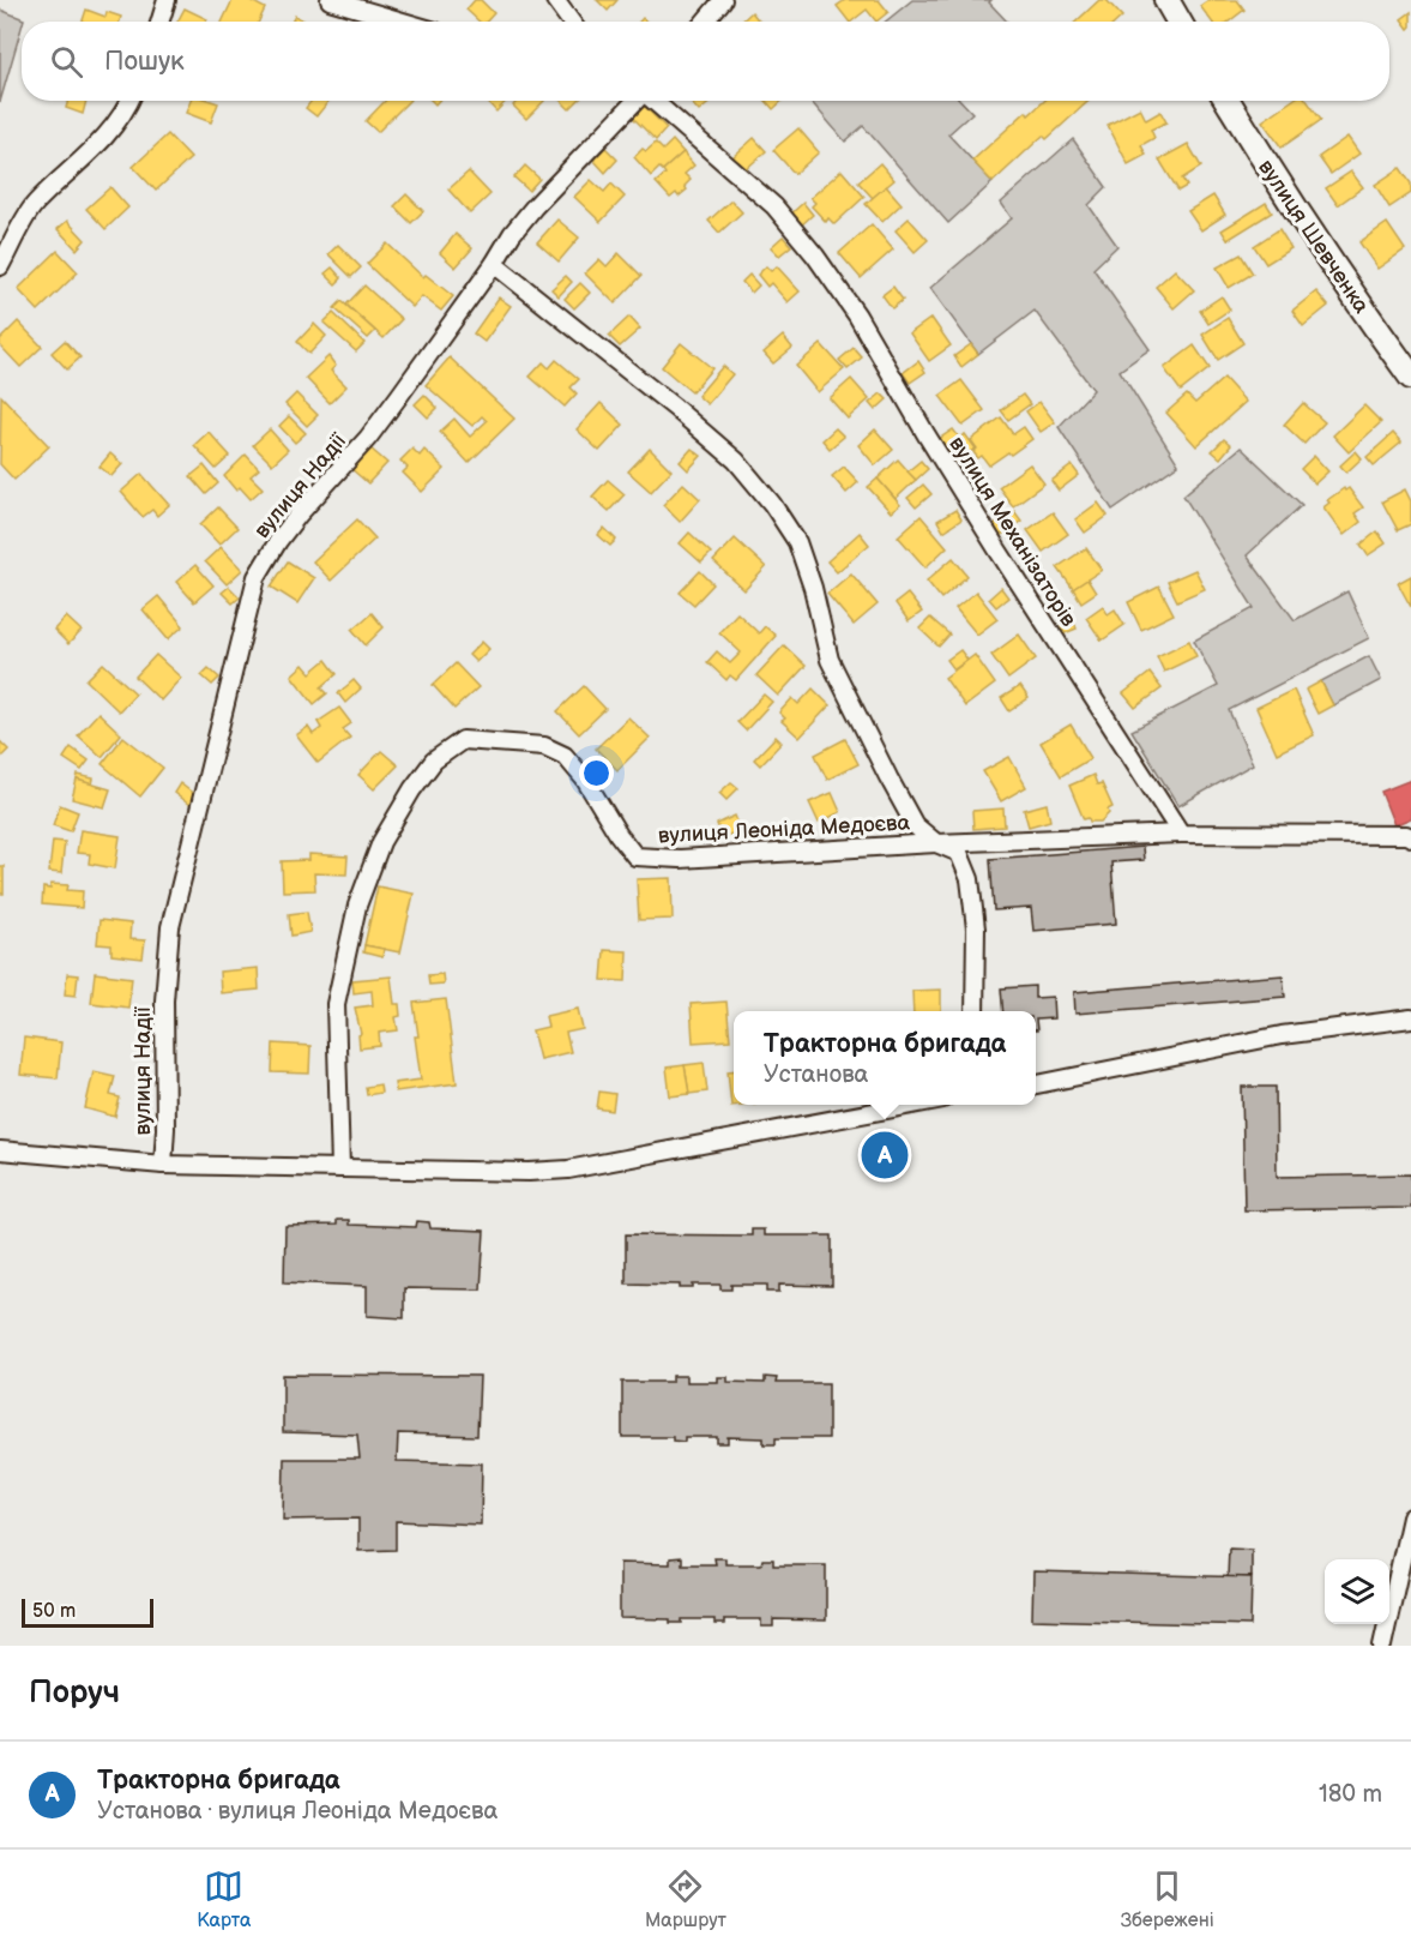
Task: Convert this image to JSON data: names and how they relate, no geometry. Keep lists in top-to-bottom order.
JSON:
{
  "streets": {
    "main road": ["вулиця Шевченка"],
    "street": ["вулиця Надії", "вулиця Механізаторів", "вулиця Леоніда Медоєва"]
  },
  "scale_bar": "50 m",
  "page": {
    "search": "Пошук",
    "popup": ["Тракторна бригада", "Установа"],
    "pins": "A",
    "scale": "50 m",
    "heading": "Поруч",
    "list": [
      {
        "mark": "A",
        "name": "Тракторна бригада",
        "note": "Установа · вулиця Леоніда Медоєва",
        "value": "180 m"
      }
    ],
    "nav": ["Карта", "Маршрут", "Збережені"]
  }
}
